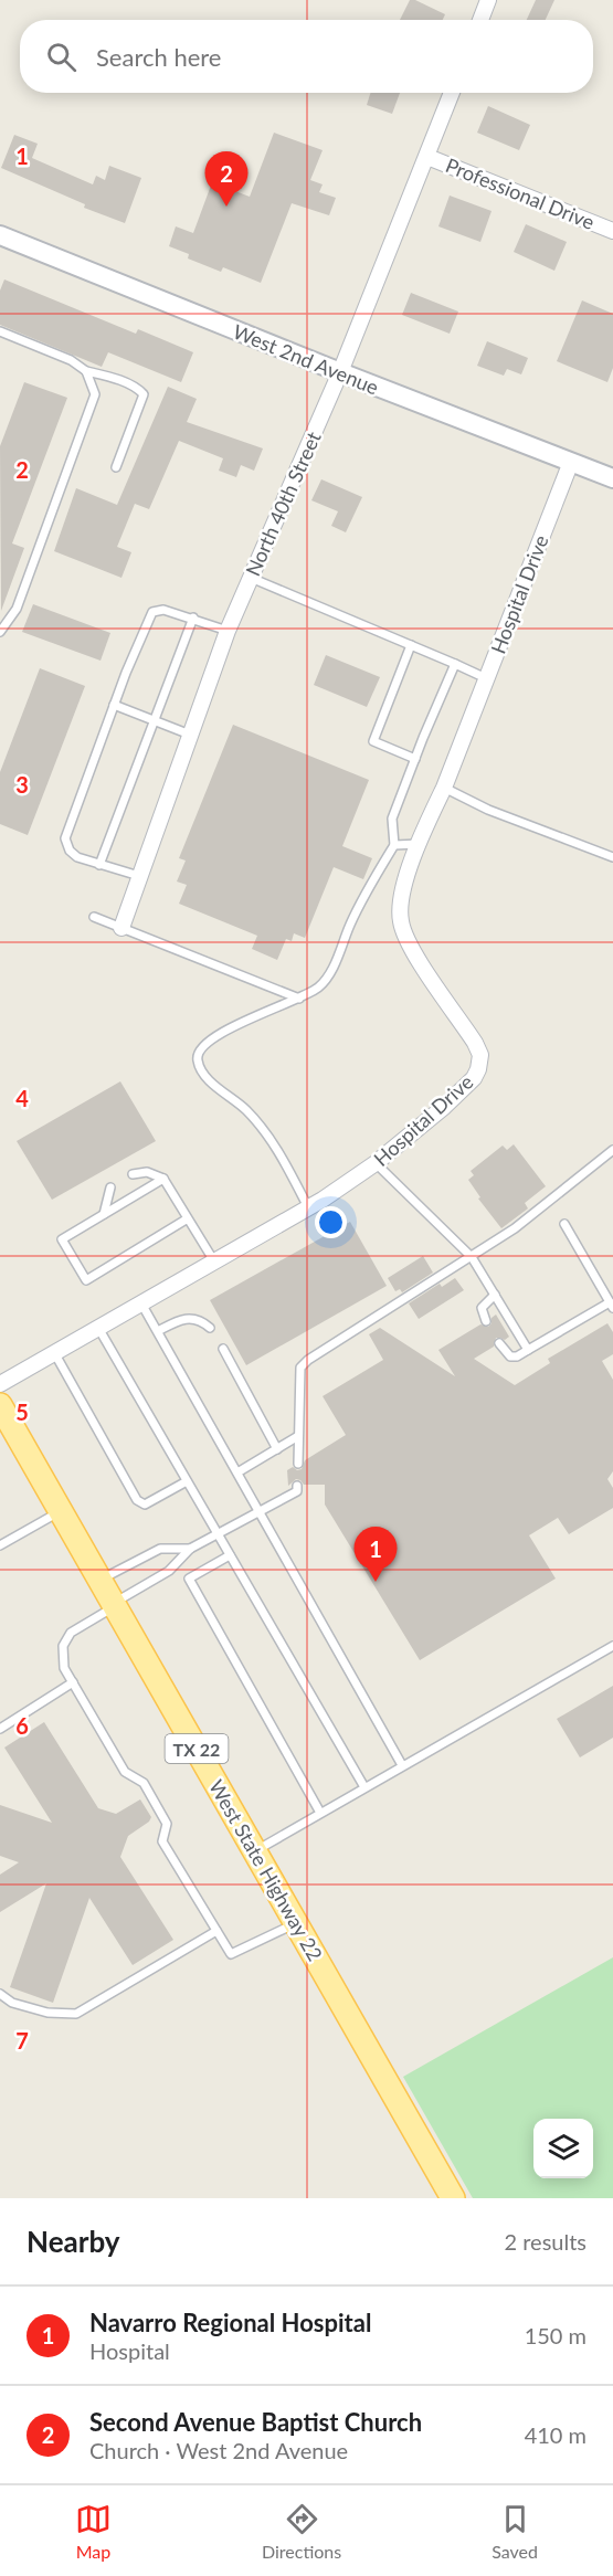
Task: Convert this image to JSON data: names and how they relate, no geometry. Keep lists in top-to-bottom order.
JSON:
{
  "streets": {
    "main road": ["TX 22", "West State Highway 22"],
    "street": [
      "Professional Drive",
      "West 2nd Avenue",
      "North 40th Street",
      "Hospital Drive"
    ]
  },
  "crossings": [
    ["Professional Drive", "North 40th Street"],
    ["West 2nd Avenue", "North 40th Street"],
    ["West 2nd Avenue", "Hospital Drive"]
  ],
  "page": {
    "search": "Search here",
    "pins": ["2", "1"],
    "heading": ["Nearby", "2 results"],
    "list": [
      {
        "mark": "1",
        "name": "Navarro Regional Hospital",
        "note": "Hospital",
        "value": "150 m"
      },
      {
        "mark": "2",
        "name": "Second Avenue Baptist Church",
        "note": "Church · West 2nd Avenue",
        "value": "410 m"
      }
    ],
    "nav": ["Map", "Directions", "Saved"]
  },
  "grid": {
    "rows": [
      "1",
      "2",
      "3",
      "4",
      "5",
      "6",
      "7"
    ]
  }
}
